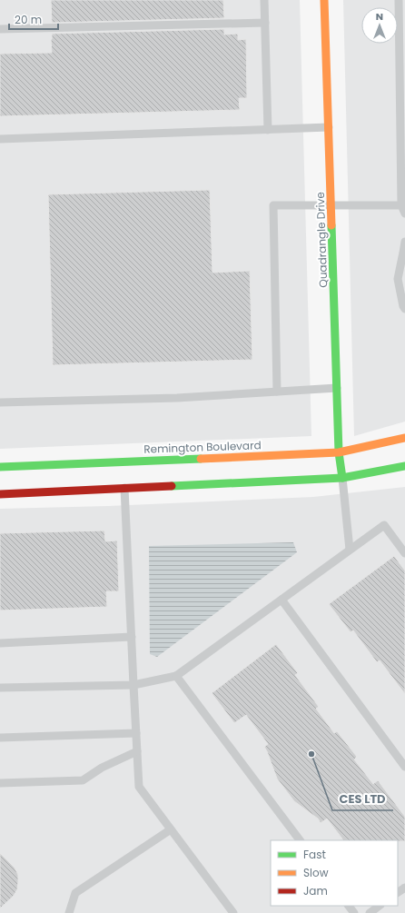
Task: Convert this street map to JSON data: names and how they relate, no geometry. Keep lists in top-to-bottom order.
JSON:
{
  "streets": {
    "street": ["Quadrangle Drive", "Remington Boulevard"]
  },
  "crossings": [
    ["Quadrangle Drive", "Remington Boulevard"]
  ],
  "places": ["CES LTD"],
  "legend": ["Fast", "Slow", "Jam"],
  "scale_bar": "20 m",
  "north": "top"
}
